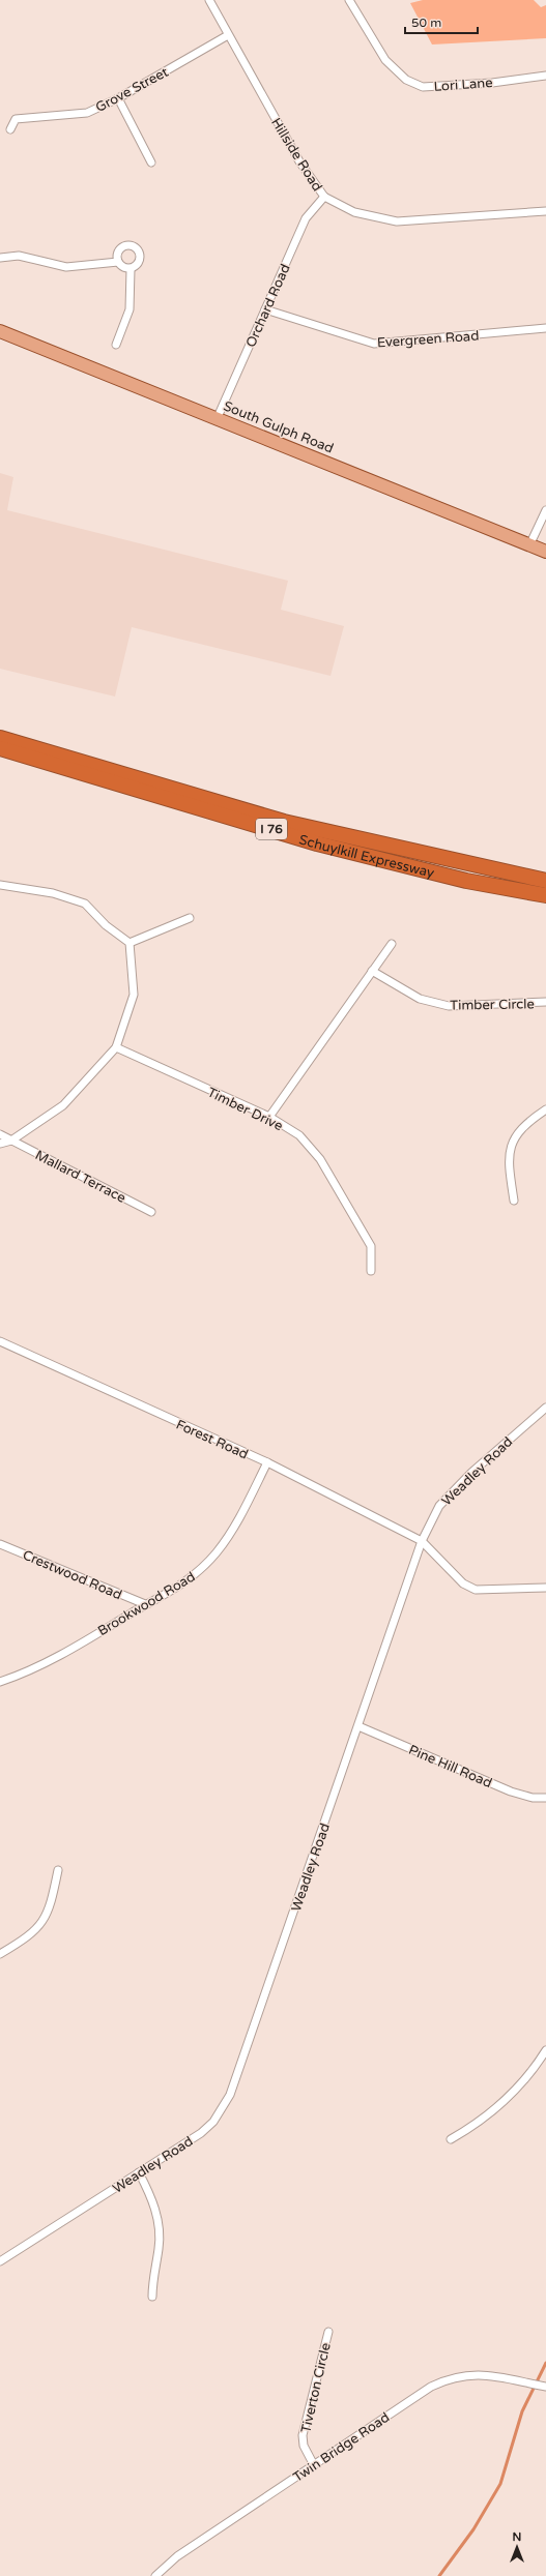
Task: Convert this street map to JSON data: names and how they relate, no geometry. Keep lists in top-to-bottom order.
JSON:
{
  "streets": {
    "highway": ["I 76", "Schuylkill Expressway"],
    "main road": ["South Gulph Road"],
    "street": [
      "Lori Lane",
      "Grove Street",
      "Hillside Road",
      "Orchard Road",
      "Evergreen Road",
      "Timber Circle",
      "Timber Drive",
      "Mallard Terrace",
      "Forest Road",
      "Weadley Road",
      "Crestwood Road",
      "Brookwood Road",
      "Pine Hill Road",
      "Tiverton Circle",
      "Twin Bridge Road"
    ]
  },
  "crossings": [
    ["Grove Street", "Hillside Road"],
    ["Hillside Road", "Orchard Road"],
    ["Orchard Road", "Evergreen Road"],
    ["Orchard Road", "South Gulph Road"],
    ["Forest Road", "Weadley Road"],
    ["Forest Road", "Brookwood Road"],
    ["Weadley Road", "Pine Hill Road"],
    ["Crestwood Road", "Brookwood Road"],
    ["Tiverton Circle", "Twin Bridge Road"]
  ],
  "scale_bar": "50 m",
  "north": "top"
}
